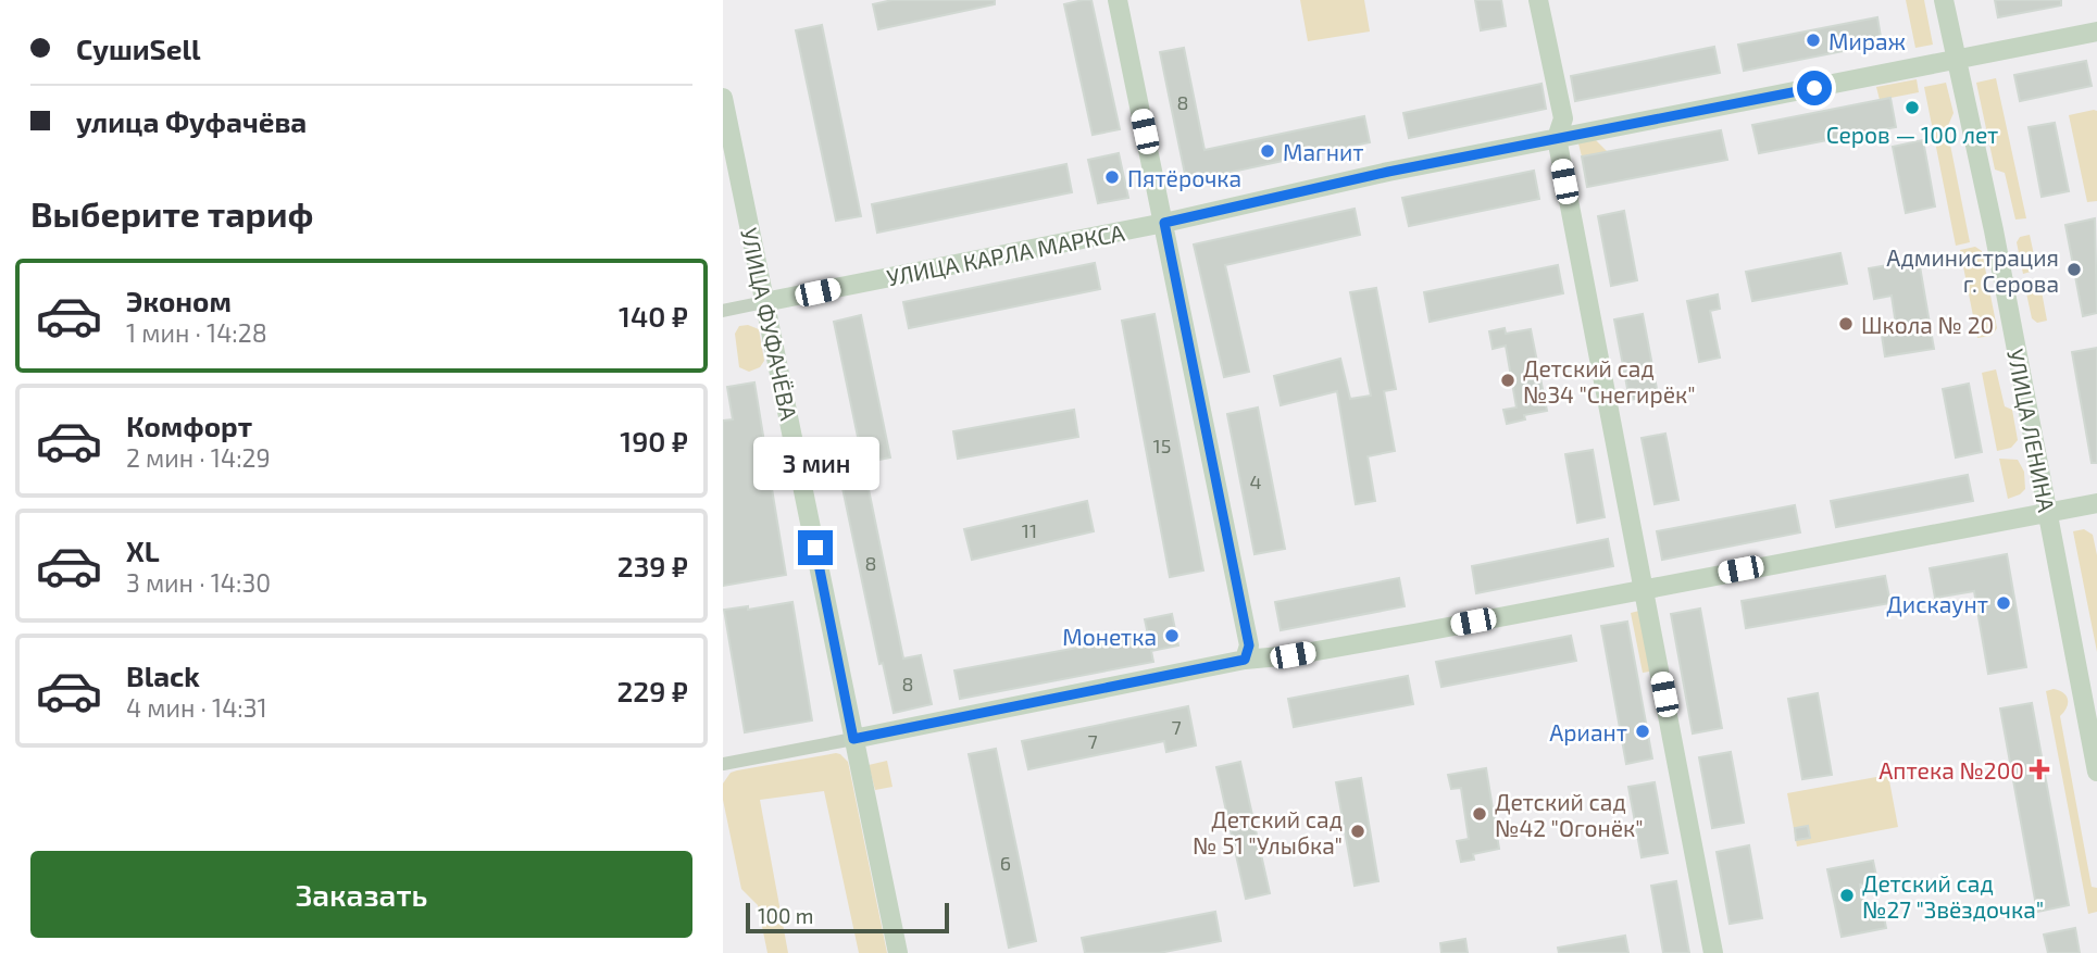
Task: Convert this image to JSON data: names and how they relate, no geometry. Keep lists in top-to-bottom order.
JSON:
{
  "streets": {
    "street": ["УЛИЦА КАРЛА МАРКСА", "УЛИЦА ФУФАЧЁВА", "УЛИЦА ЛЕНИНА"]
  },
  "crossings": [
    ["УЛИЦА КАРЛА МАРКСА", "УЛИЦА ФУФАЧЁВА"],
    ["УЛИЦА КАРЛА МАРКСА", "УЛИЦА ЛЕНИНА"]
  ],
  "places": {
    "other": [
      "Мираж",
      "Серов — 100 лет",
      "Магнит",
      "Пятёрочка",
      "Администрация г. Серова",
      "Школа № 20",
      "Детский сад №34 \"Снегирёк\"",
      "Дискаунт",
      "Монетка",
      "Ариант",
      "Детский сад №42 \"Огонёк\"",
      "Детский сад № 51 \"Улыбка\"",
      "Детский сад №27 \"Звёздочка\""
    ],
    "health": ["Аптека №200"]
  },
  "house_numbers": [
    "8",
    "15",
    "4",
    "11",
    "8",
    "8",
    "7",
    "7",
    "6"
  ],
  "scale_bar": "100 m",
  "page": {
    "banner": ["СушиSell", "улица Фуфачёва"],
    "heading": "Выберите тариф",
    "list": [
      {
        "name": "Эконом",
        "note": "1 мин · 14:28",
        "value": "140 ₽"
      },
      {
        "name": "Комфорт",
        "note": "2 мин · 14:29",
        "value": "190 ₽"
      },
      {
        "name": "XL",
        "note": "3 мин · 14:30",
        "value": "239 ₽"
      },
      {
        "name": "Black",
        "note": "4 мин · 14:31",
        "value": "229 ₽"
      }
    ],
    "bubble": "3 мин",
    "buttons": "Заказать",
    "scale": "100 m"
  }
}
